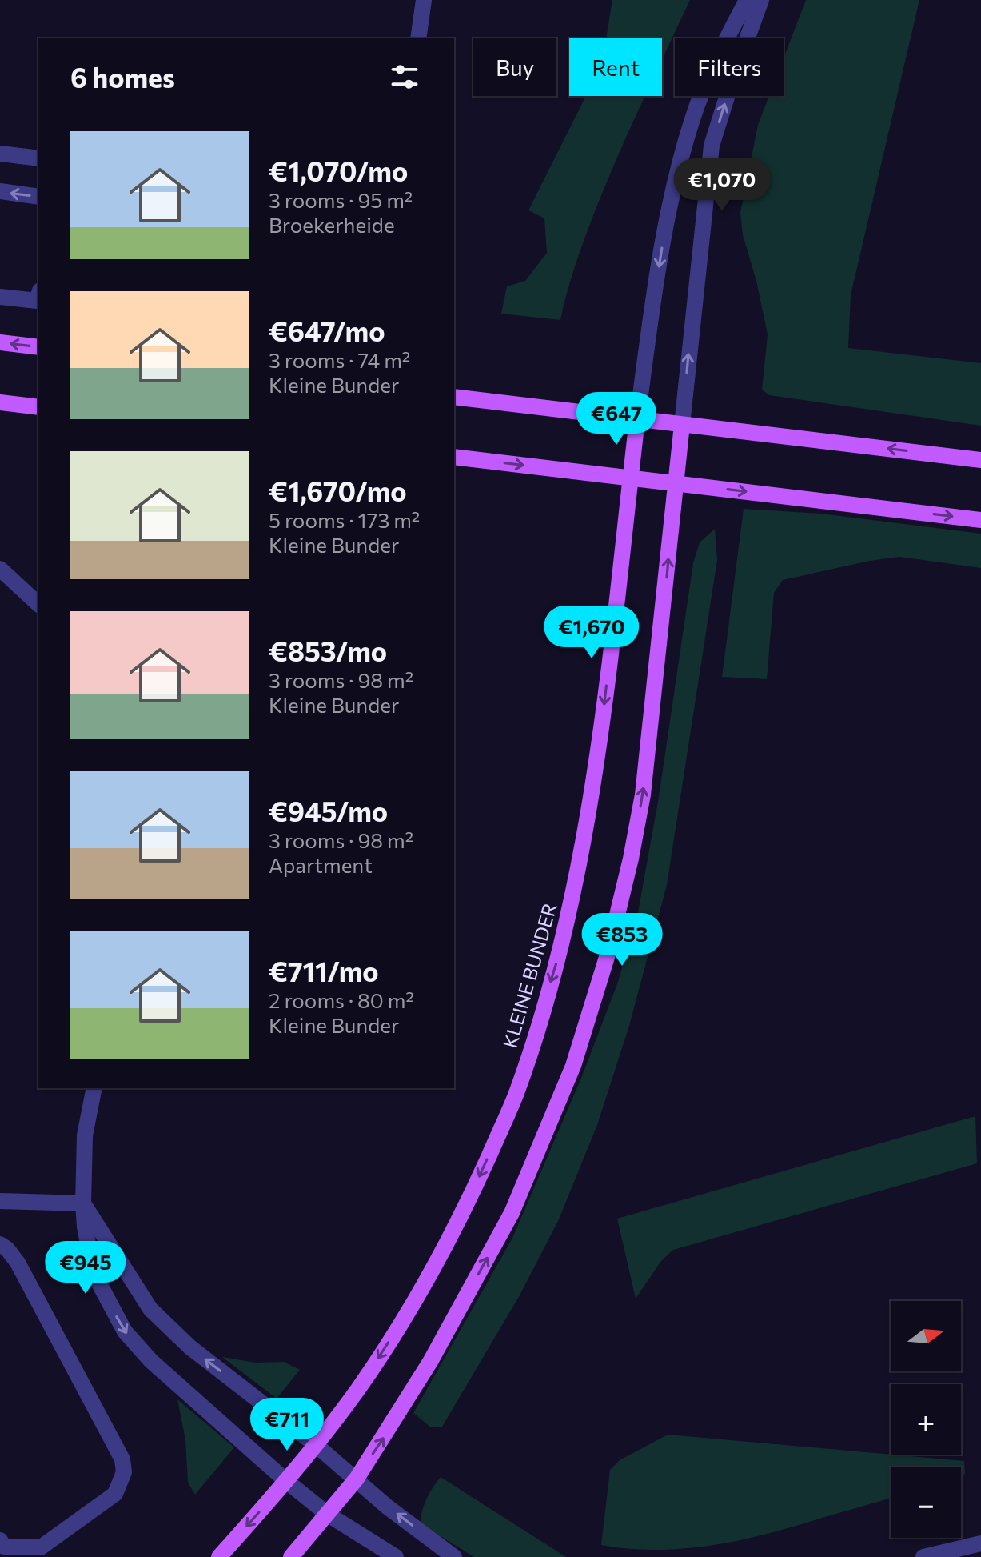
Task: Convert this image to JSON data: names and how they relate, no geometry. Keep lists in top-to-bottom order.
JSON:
{
  "streets": {
    "main road": ["KLEINE BUNDER"]
  },
  "north": "right",
  "page": {
    "chip": ["Buy", "Rent", "Filters"],
    "heading": "6 homes",
    "list": [
      {
        "name": "€1,070/mo",
        "note": "3 rooms · 95 m² · Broekerheide"
      },
      {
        "name": "€647/mo",
        "note": "3 rooms · 74 m² · Kleine Bunder"
      },
      {
        "name": "€1,670/mo",
        "note": "5 rooms · 173 m² · Kleine Bunder"
      },
      {
        "name": "€853/mo",
        "note": "3 rooms · 98 m² · Kleine Bunder"
      },
      {
        "name": "€945/mo",
        "note": "3 rooms · 98 m² · Apartment"
      },
      {
        "name": "€711/mo",
        "note": "2 rooms · 80 m² · Kleine Bunder"
      }
    ],
    "price": [
      "€1,070",
      "€647",
      "€1,670",
      "€853",
      "€945",
      "€711"
    ],
    "map_buttons": ["+", "−"]
  }
}
